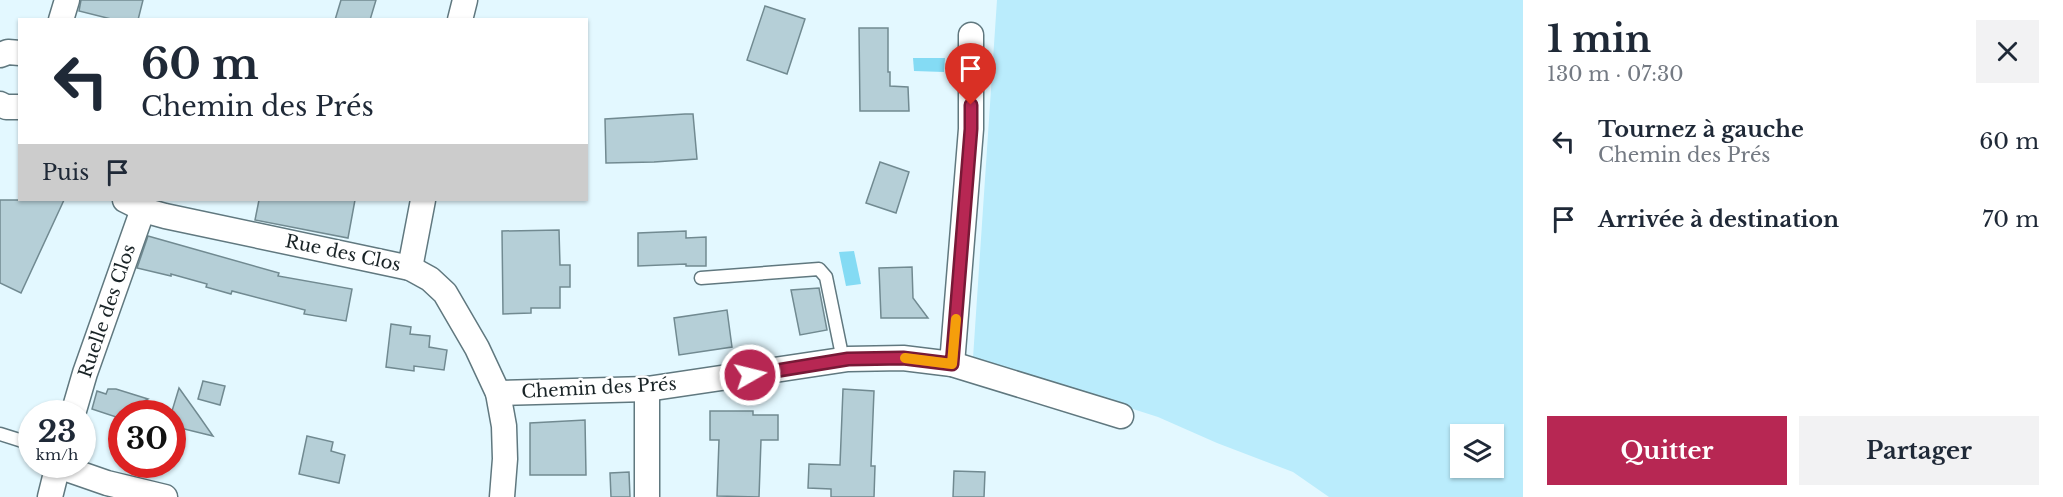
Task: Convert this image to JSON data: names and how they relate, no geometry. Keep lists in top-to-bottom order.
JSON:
{
  "streets": {
    "street": ["Rue des Clos", "Ruelle des Clos", "Chemin des Prés"]
  },
  "crossings": [
    ["Rue des Clos", "Ruelle des Clos"],
    ["Rue des Clos", "Chemin des Prés"]
  ],
  "page": {
    "heading": ["1 min", "130 m · 07:30"],
    "turn": ["60 m", "Chemin des Prés"],
    "list": [
      {
        "name": "Tournez à gauche",
        "note": "Chemin des Prés",
        "value": "60 m"
      },
      {
        "name": "Arrivée à destination",
        "value": "70 m"
      }
    ],
    "then": "Puis",
    "speed": "23 km/h",
    "limit": "30",
    "buttons": ["Quitter", "Partager"]
  }
}
